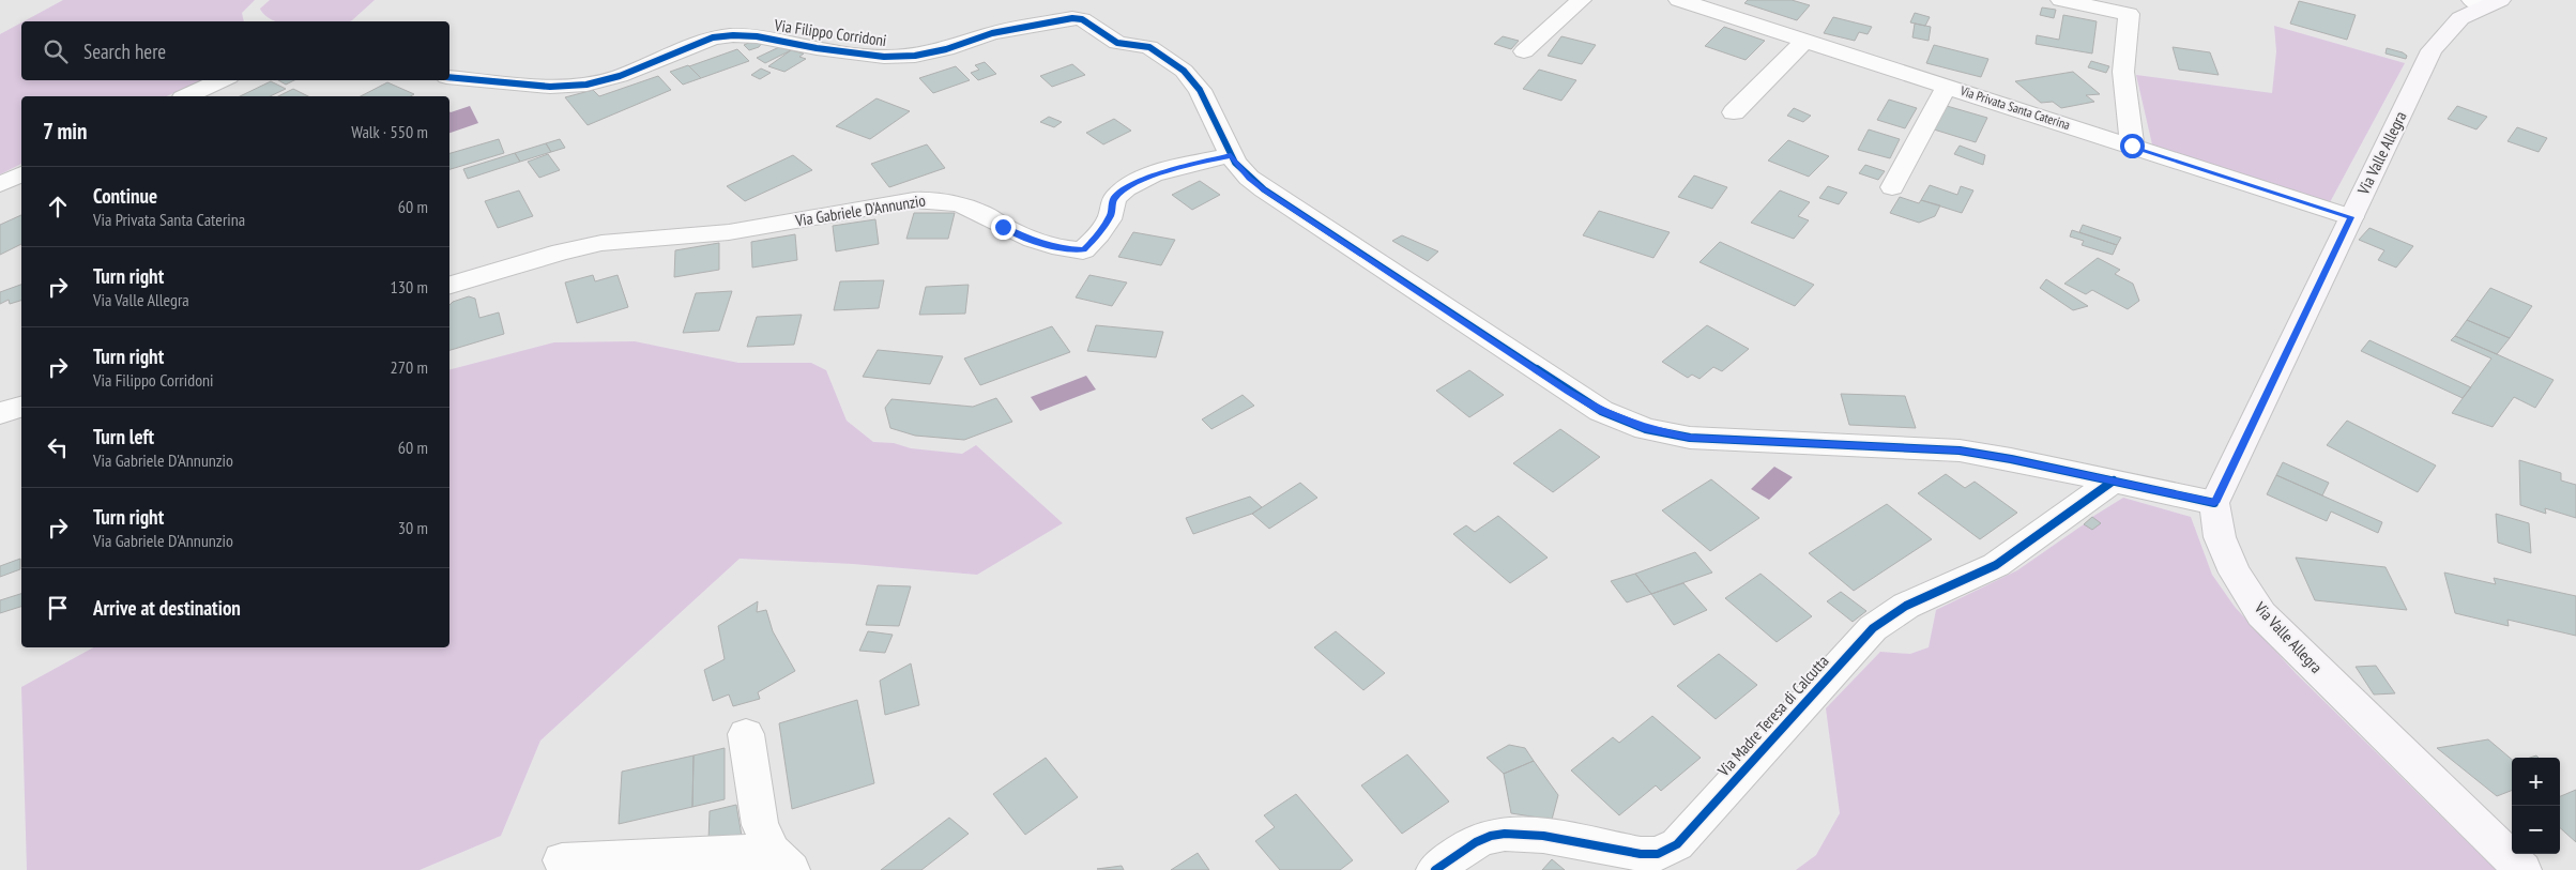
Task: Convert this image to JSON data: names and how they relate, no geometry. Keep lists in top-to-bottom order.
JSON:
{
  "streets": {
    "main road": ["Via Valle Allegra"],
    "street": [
      "Via Filippo Corridoni",
      "Via Privata Santa Caterina",
      "Via Gabriele D'Annunzio",
      "Via Madre Teresa di Calcutta"
    ]
  },
  "crossings": [
    ["Via Filippo Corridoni", "Via Valle Allegra"],
    ["Via Filippo Corridoni", "Via Gabriele D'Annunzio"],
    ["Via Filippo Corridoni", "Via Madre Teresa di Calcutta"],
    ["Via Privata Santa Caterina", "Via Valle Allegra"]
  ],
  "page": {
    "search": "Search here",
    "heading": ["7 min", "Walk · 550 m"],
    "list": [
      ["Continue", "Via Privata Santa Caterina", "60 m"],
      ["Turn right", "Via Valle Allegra", "130 m"],
      ["Turn right", "Via Filippo Corridoni", "270 m"],
      ["Turn left", "Via Gabriele D'Annunzio", "60 m"],
      ["Turn right", "Via Gabriele D'Annunzio", "30 m"],
      "Arrive at destination"
    ],
    "map_buttons": ["+", "−"]
  }
}
